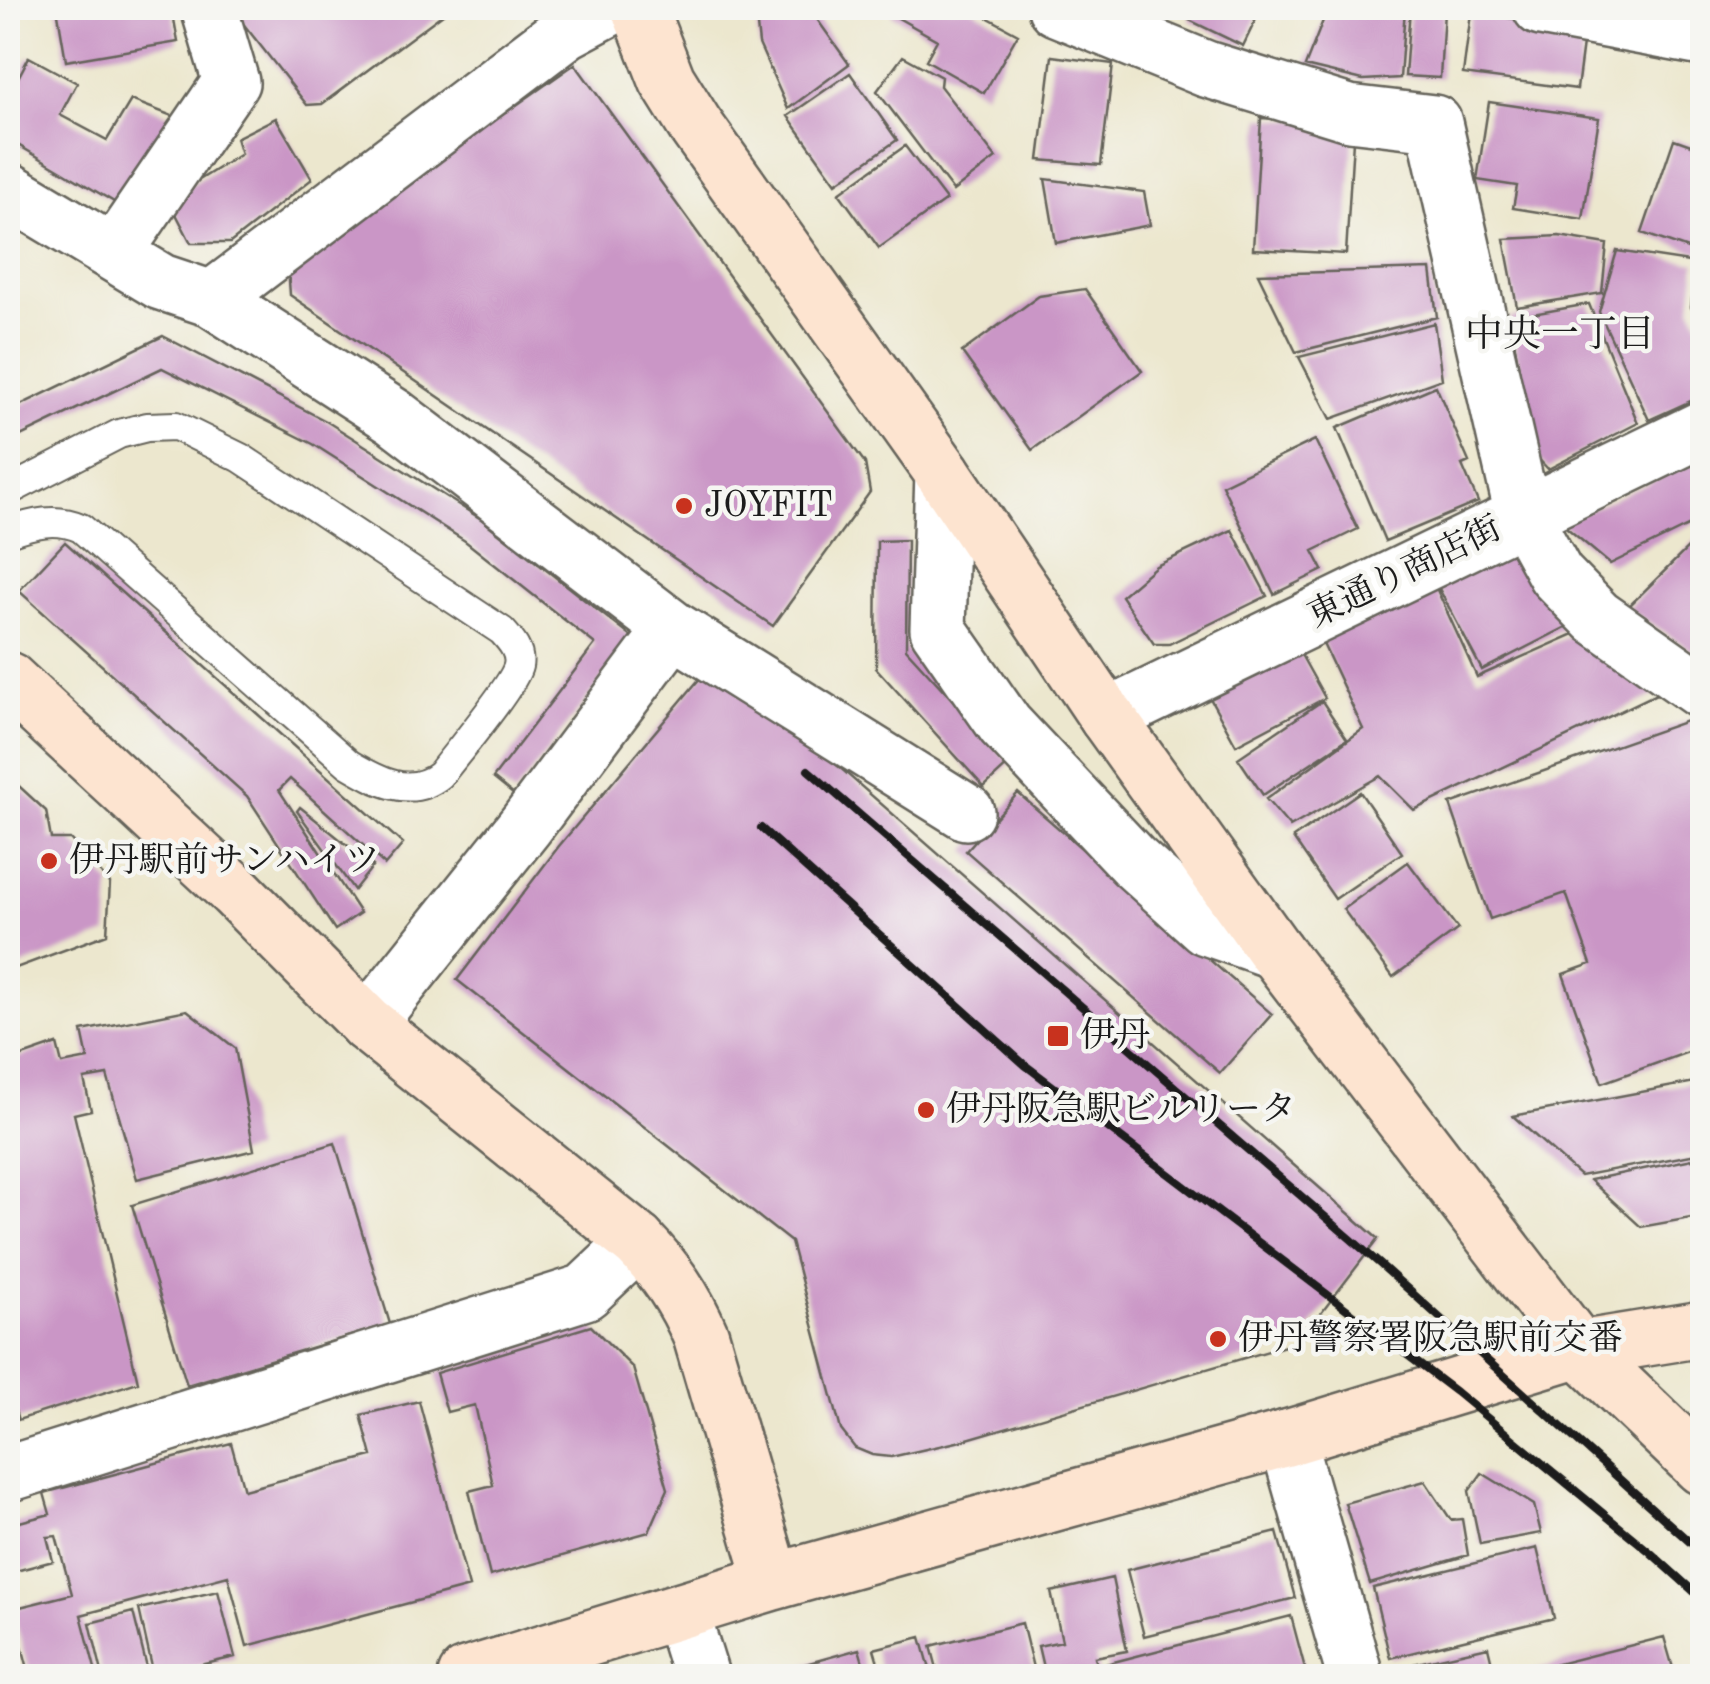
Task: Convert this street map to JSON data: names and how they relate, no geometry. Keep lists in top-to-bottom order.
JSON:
{
  "streets": {
    "street": ["東通り商店街"]
  },
  "districts": ["中央一丁目"],
  "places": {
    "other": [
      "JOYFIT",
      "伊丹駅前サンハイツ",
      "伊丹阪急駅ビルリータ",
      "伊丹警察署阪急駅前交番"
    ],
    "transit": ["伊丹"]
  }
}
